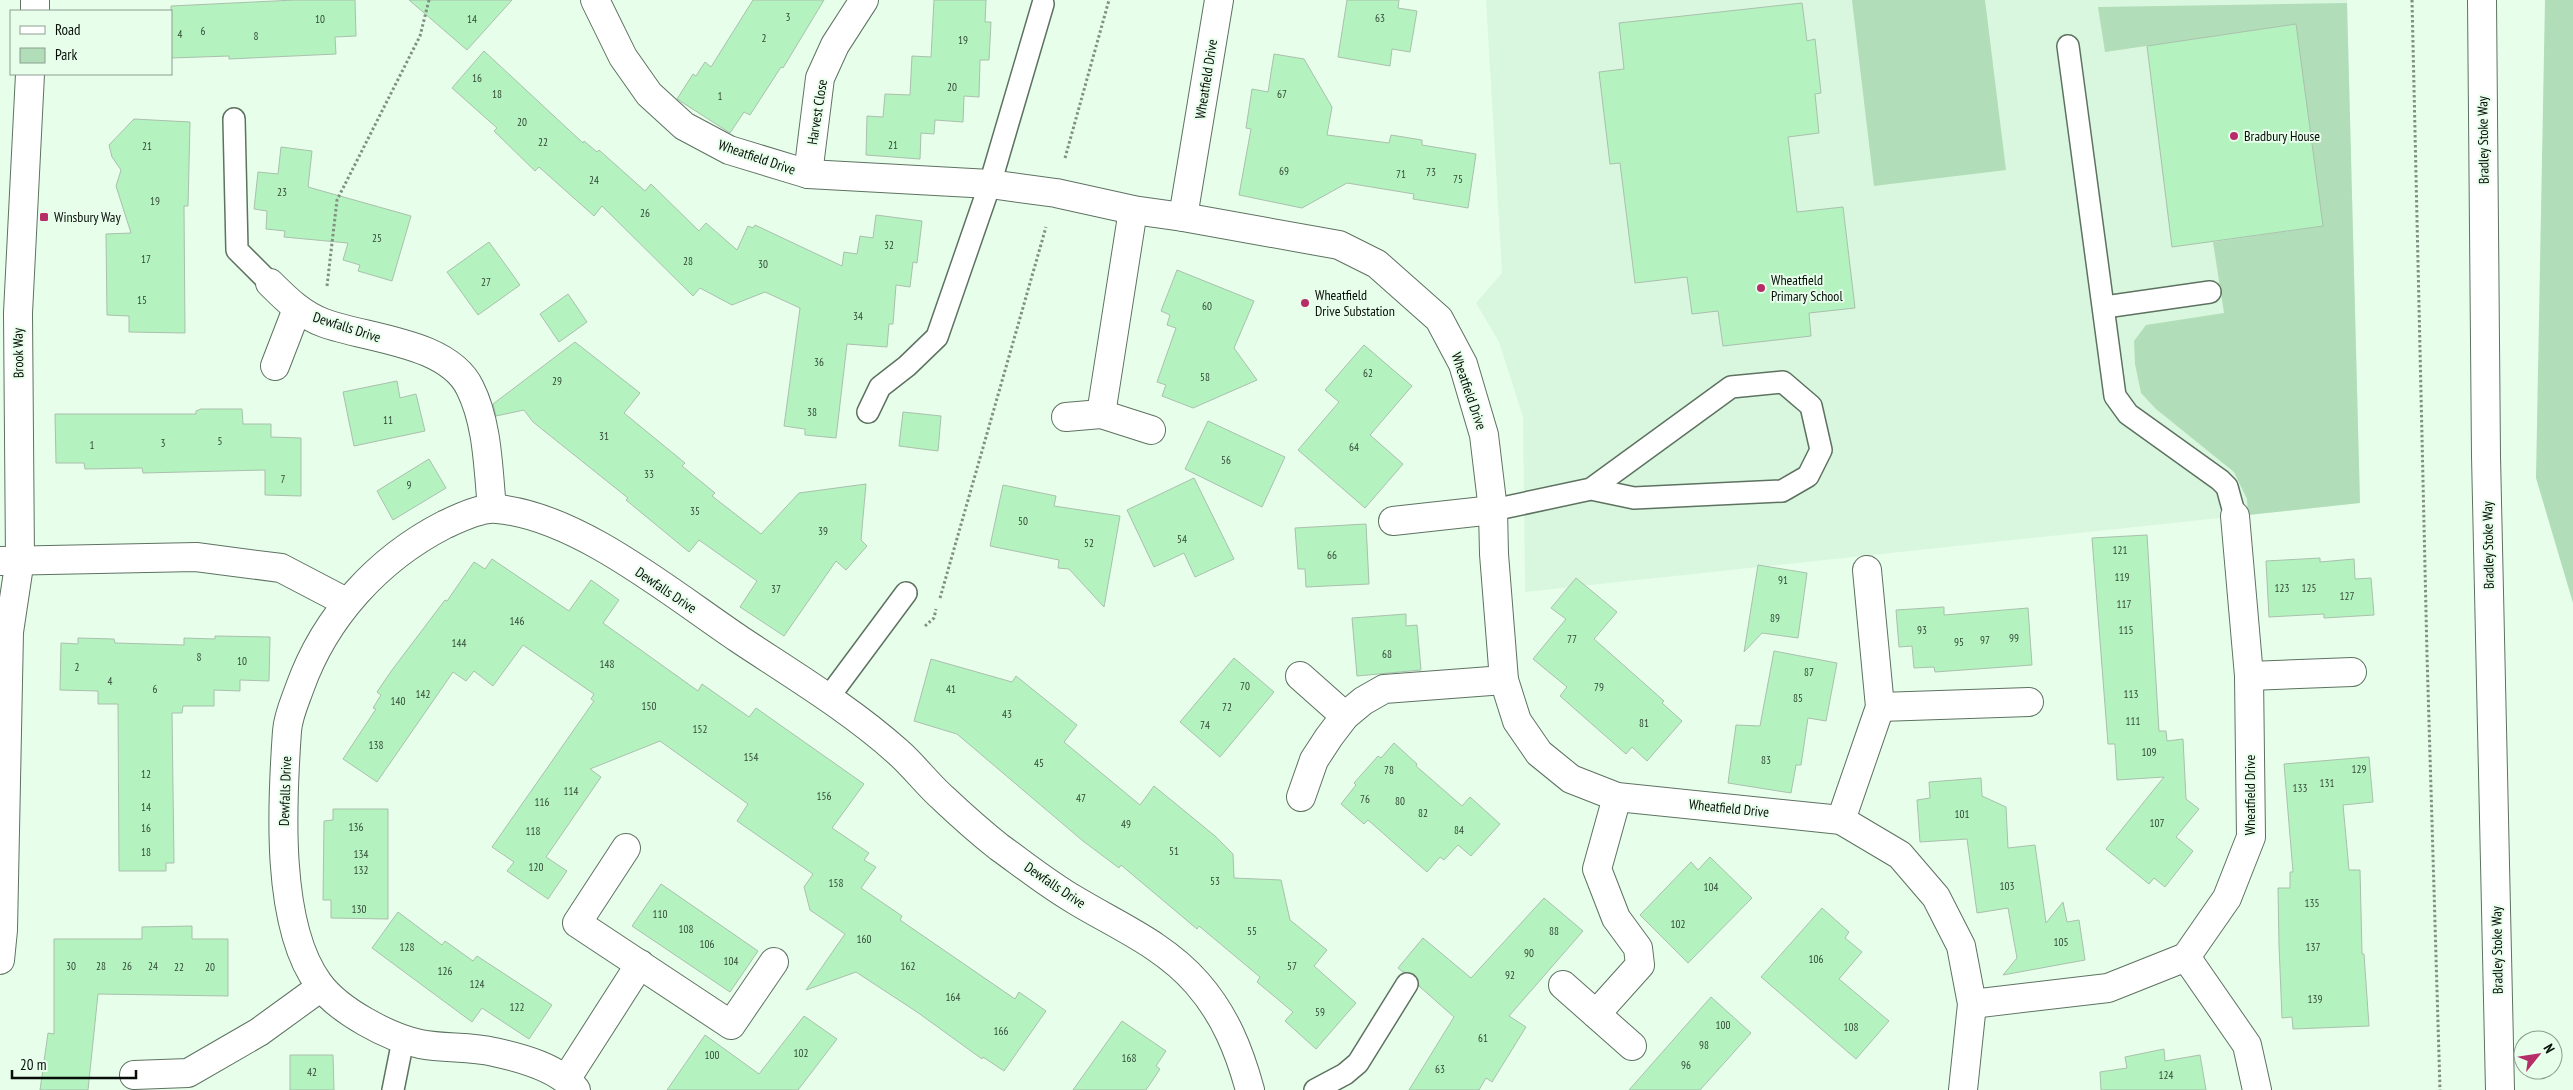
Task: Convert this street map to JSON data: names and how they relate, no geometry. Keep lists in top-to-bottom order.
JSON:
{
  "streets": {
    "street": [
      "Wheatfield Drive",
      "Harvest Close",
      "Bradley Stoke Way",
      "Dewfalls Drive",
      "Brook Way"
    ]
  },
  "crossings": [
    ["Wheatfield Drive", "Harvest Close"]
  ],
  "places": {
    "other": ["Bradbury House", "Wheatfield Primary School", "Wheatfield Drive Substation"],
    "transit": ["Winsbury Way"]
  },
  "house_numbers": [
    "3",
    "63",
    "10",
    "14",
    "6",
    "4",
    "8",
    "2",
    "19",
    "16",
    "20",
    "18",
    "67",
    "1",
    "20",
    "22",
    "21",
    "21",
    "69",
    "73",
    "71",
    "75",
    "24",
    "23",
    "19",
    "26",
    "25",
    "32",
    "17",
    "28",
    "30",
    "27",
    "15",
    "60",
    "34",
    "36",
    "62",
    "58",
    "29",
    "38",
    "11",
    "31",
    "5",
    "3",
    "1",
    "64",
    "56",
    "33",
    "7",
    "9",
    "35",
    "50",
    "39",
    "54",
    "52",
    "121",
    "66",
    "119",
    "91",
    "123",
    "125",
    "37",
    "127",
    "117",
    "89",
    "146",
    "93",
    "115",
    "99",
    "77",
    "97",
    "95",
    "144",
    "68",
    "8",
    "10",
    "148",
    "2",
    "87",
    "4",
    "70",
    "79",
    "6",
    "41",
    "142",
    "113",
    "85",
    "140",
    "150",
    "72",
    "43",
    "111",
    "81",
    "74",
    "152",
    "138",
    "109",
    "154",
    "83",
    "45",
    "129",
    "78",
    "12",
    "131",
    "133",
    "114",
    "156",
    "47",
    "76",
    "80",
    "116",
    "14",
    "82",
    "101",
    "107",
    "49",
    "136",
    "16",
    "84",
    "118",
    "51",
    "18",
    "134",
    "120",
    "132",
    "53",
    "158",
    "103",
    "104",
    "135",
    "130",
    "110",
    "102",
    "108",
    "55",
    "88",
    "160",
    "105",
    "106",
    "128",
    "137",
    "90",
    "106",
    "104",
    "30",
    "28",
    "26",
    "24",
    "162",
    "57",
    "22",
    "20",
    "126",
    "92",
    "124",
    "164",
    "139",
    "122",
    "59",
    "100",
    "108",
    "166",
    "61",
    "98",
    "102",
    "100",
    "168",
    "96",
    "63",
    "42",
    "124"
  ],
  "legend": ["Road", "Park"],
  "scale_bar": "20 m",
  "north": "top right"
}
